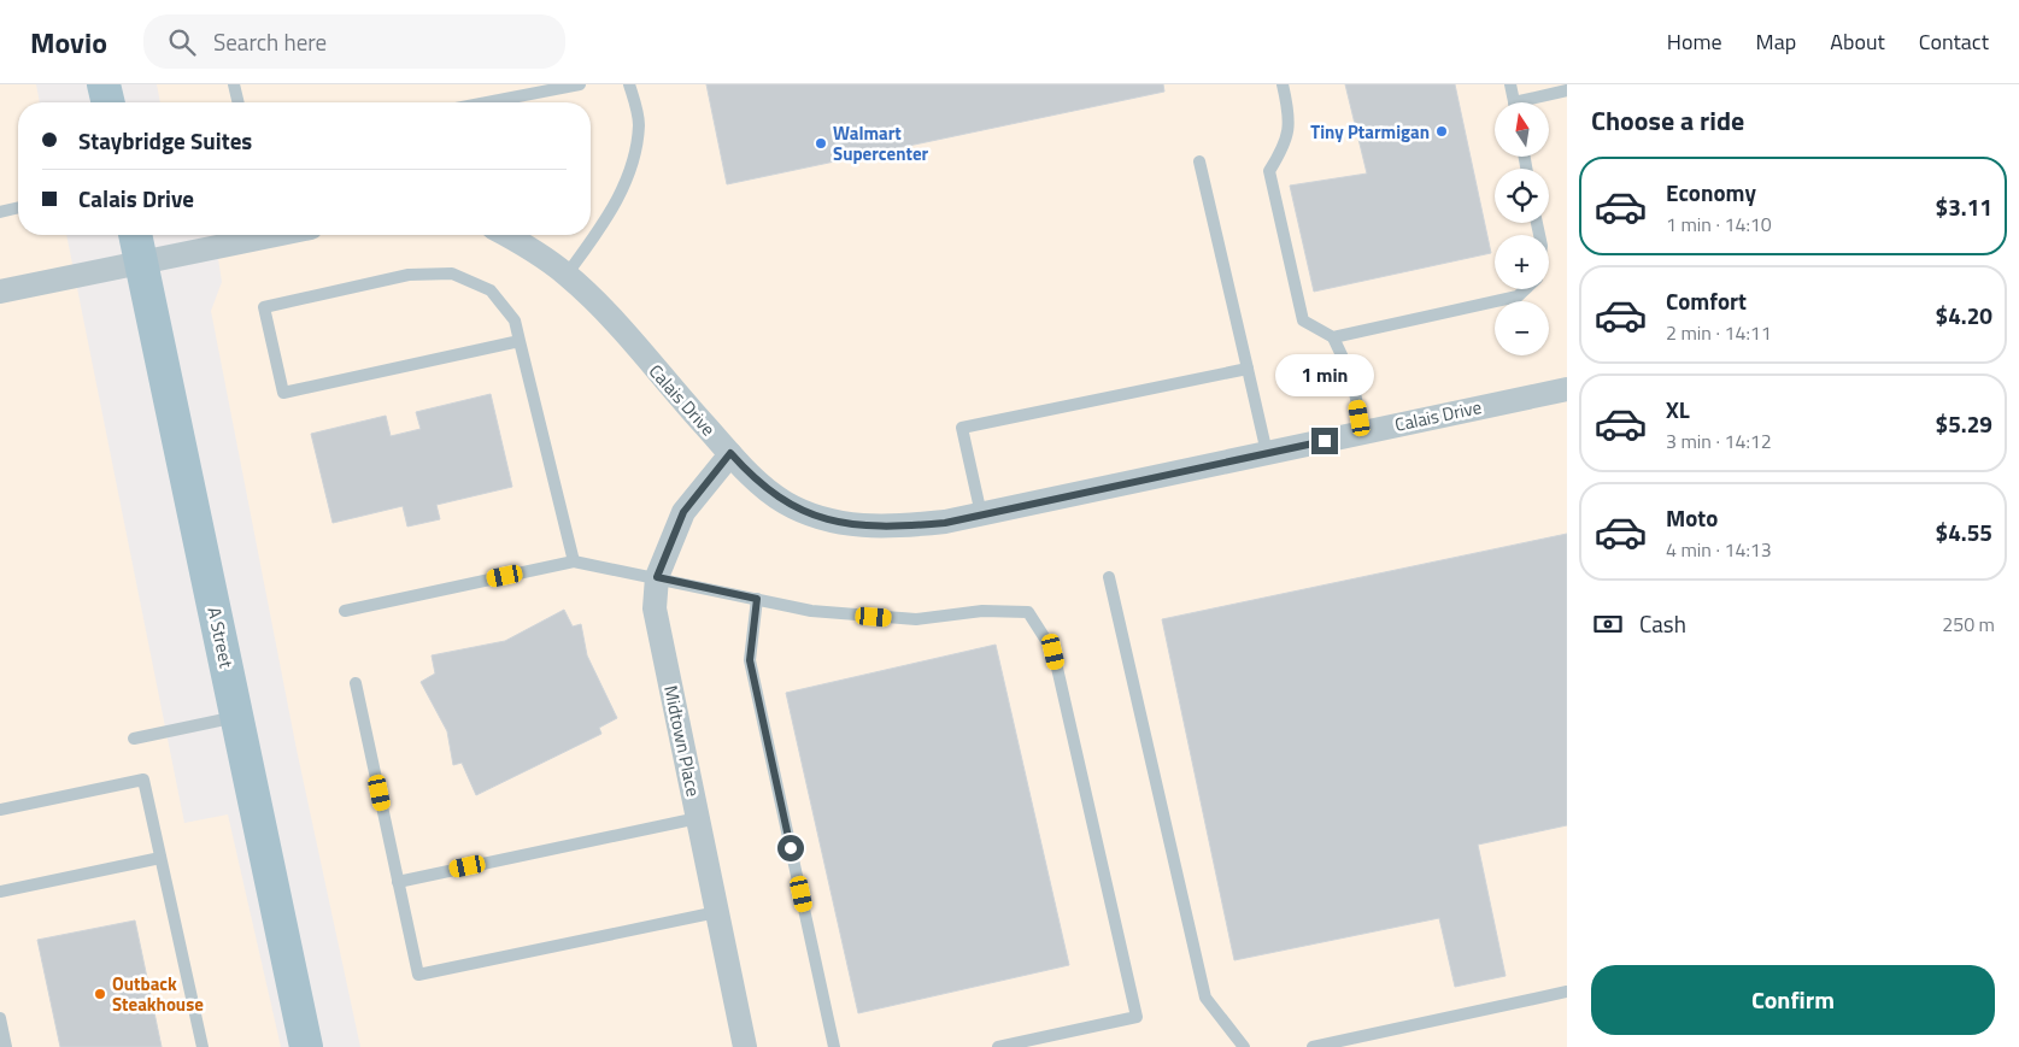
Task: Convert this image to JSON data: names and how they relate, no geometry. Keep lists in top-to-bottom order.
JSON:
{
  "streets": {
    "main road": ["A Street"],
    "street": ["Calais Drive", "Midtown Place"]
  },
  "crossings": [
    ["Calais Drive", "Midtown Place"]
  ],
  "places": ["Tiny Ptarmigan", "Walmart Supercenter", "Outback Steakhouse"],
  "north": "top",
  "page": {
    "header": "Movio",
    "search": "Search here",
    "nav": [
      "Home",
      "Map",
      "About",
      "Contact"
    ],
    "heading": "Choose a ride",
    "map_buttons": ["+", "−"],
    "banner": ["Staybridge Suites", "Calais Drive"],
    "list": [
      {
        "name": "Economy",
        "note": "1 min · 14:10",
        "value": "$3.11"
      },
      {
        "name": "Comfort",
        "note": "2 min · 14:11",
        "value": "$4.20"
      },
      {
        "name": "XL",
        "note": "3 min · 14:12",
        "value": "$5.29"
      },
      {
        "name": "Moto",
        "note": "4 min · 14:13",
        "value": "$4.55"
      }
    ],
    "bubble": "1 min",
    "pay": ["Cash", "250 m"],
    "buttons": "Confirm"
  }
}
